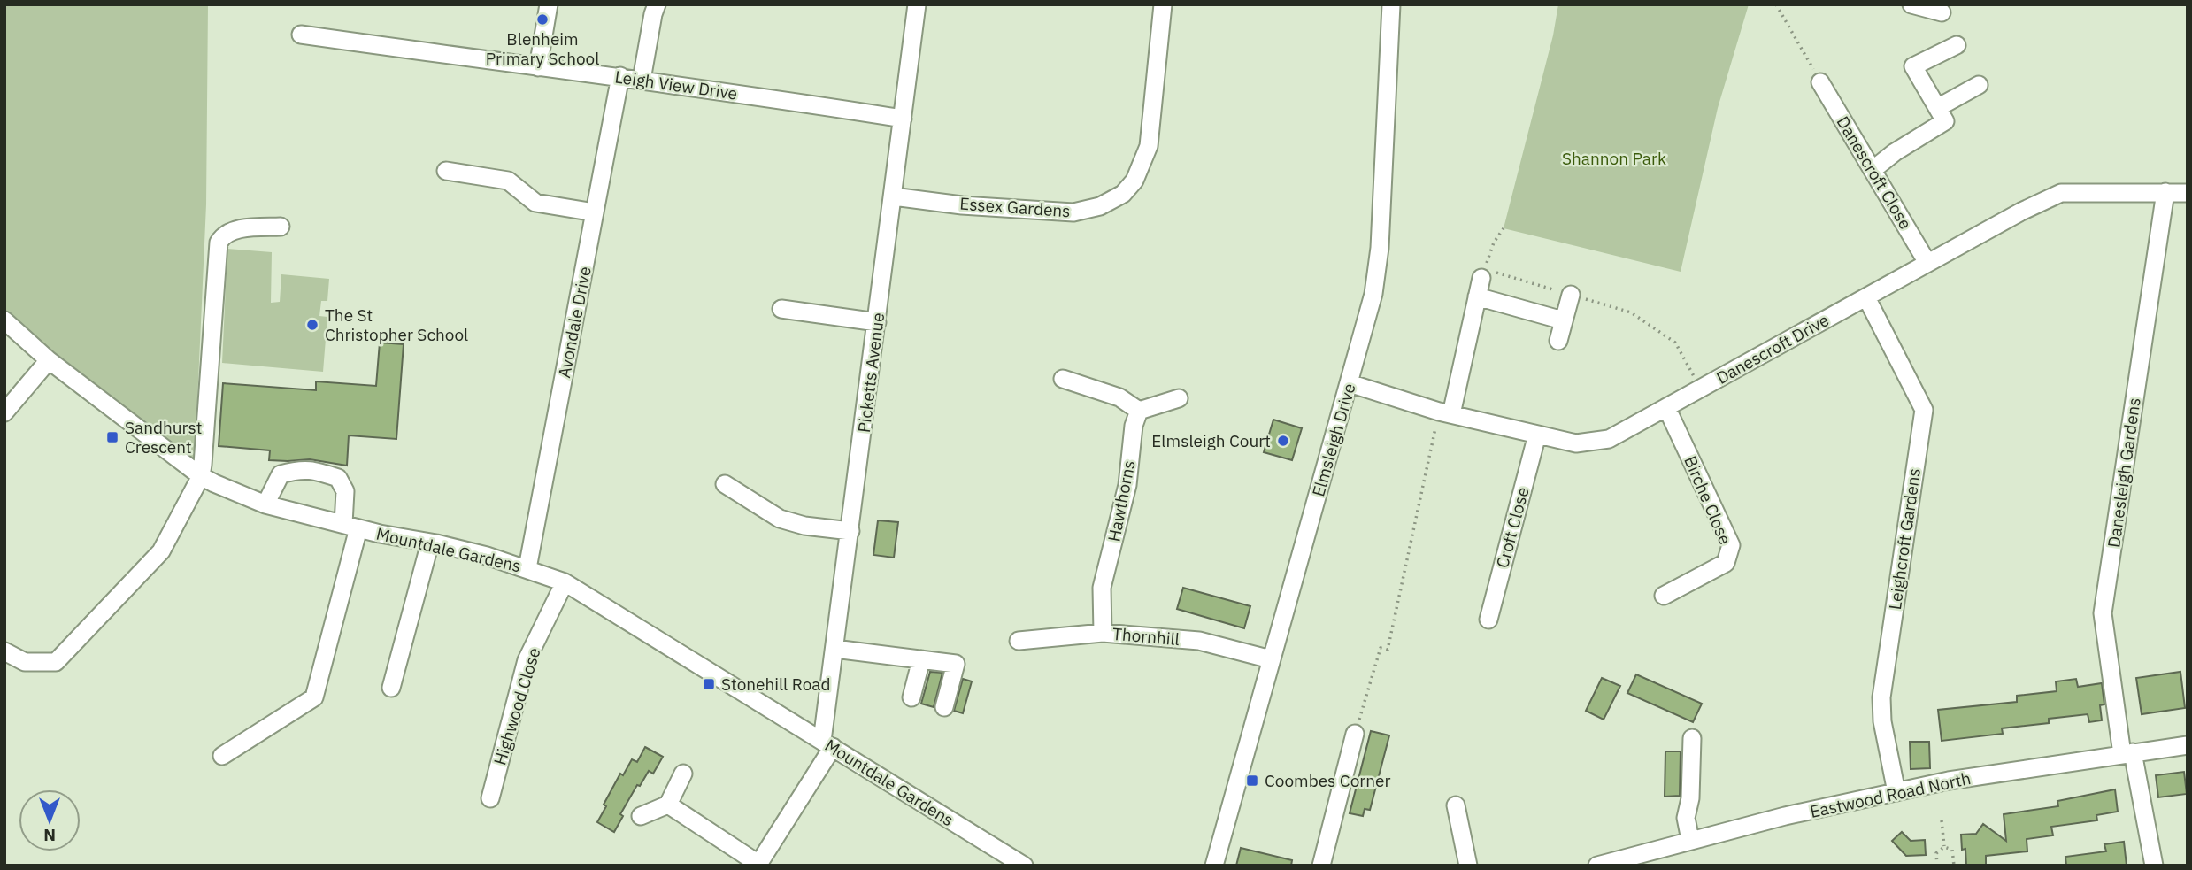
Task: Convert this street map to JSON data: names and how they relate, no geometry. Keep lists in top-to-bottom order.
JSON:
{
  "streets": {
    "street": [
      "Leigh View Drive",
      "Danescroft Close",
      "Essex Gardens",
      "Avondale Drive",
      "Danescroft Drive",
      "Picketts Avenue",
      "Elmsleigh Drive",
      "Danesleigh Gardens",
      "Birche Close",
      "Hawthorns",
      "Croft Close",
      "Leighcroft Gardens",
      "Mountdale Gardens",
      "Thornhill",
      "Highwood Close",
      "Eastwood Road North"
    ]
  },
  "crossings": [
    ["Leigh View Drive", "Avondale Drive"],
    ["Leigh View Drive", "Picketts Avenue"],
    ["Danescroft Close", "Danescroft Drive"],
    ["Essex Gardens", "Picketts Avenue"],
    ["Avondale Drive", "Mountdale Gardens"],
    ["Danescroft Drive", "Elmsleigh Drive"],
    ["Danescroft Drive", "Danesleigh Gardens"],
    ["Danescroft Drive", "Birche Close"],
    ["Danescroft Drive", "Croft Close"],
    ["Danescroft Drive", "Leighcroft Gardens"],
    ["Picketts Avenue", "Mountdale Gardens"],
    ["Elmsleigh Drive", "Thornhill"],
    ["Danesleigh Gardens", "Eastwood Road North"],
    ["Hawthorns", "Thornhill"],
    ["Leighcroft Gardens", "Eastwood Road North"],
    ["Mountdale Gardens", "Highwood Close"]
  ],
  "parks": ["Shannon Park"],
  "places": {
    "other": ["Blenheim Primary School", "The St Christopher School", "Elmsleigh Court"],
    "transit": ["Sandhurst Crescent", "Stonehill Road", "Coombes Corner"]
  },
  "north": "bottom"
}
